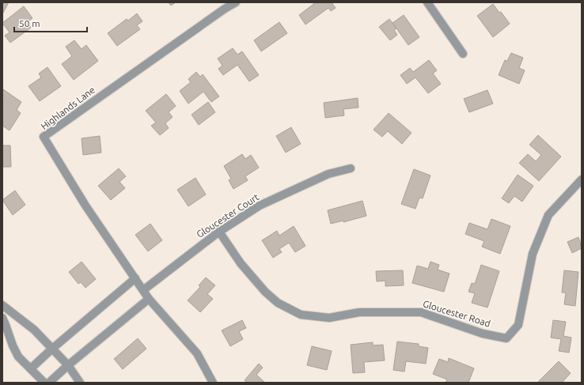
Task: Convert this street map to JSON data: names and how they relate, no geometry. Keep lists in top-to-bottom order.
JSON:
{
  "streets": {
    "street": ["Highlands Lane", "Gloucester Court", "Gloucester Road"]
  },
  "crossings": [
    ["Highlands Lane", "Gloucester Court"],
    ["Gloucester Court", "Gloucester Road"]
  ],
  "scale_bar": "50 m"
}
